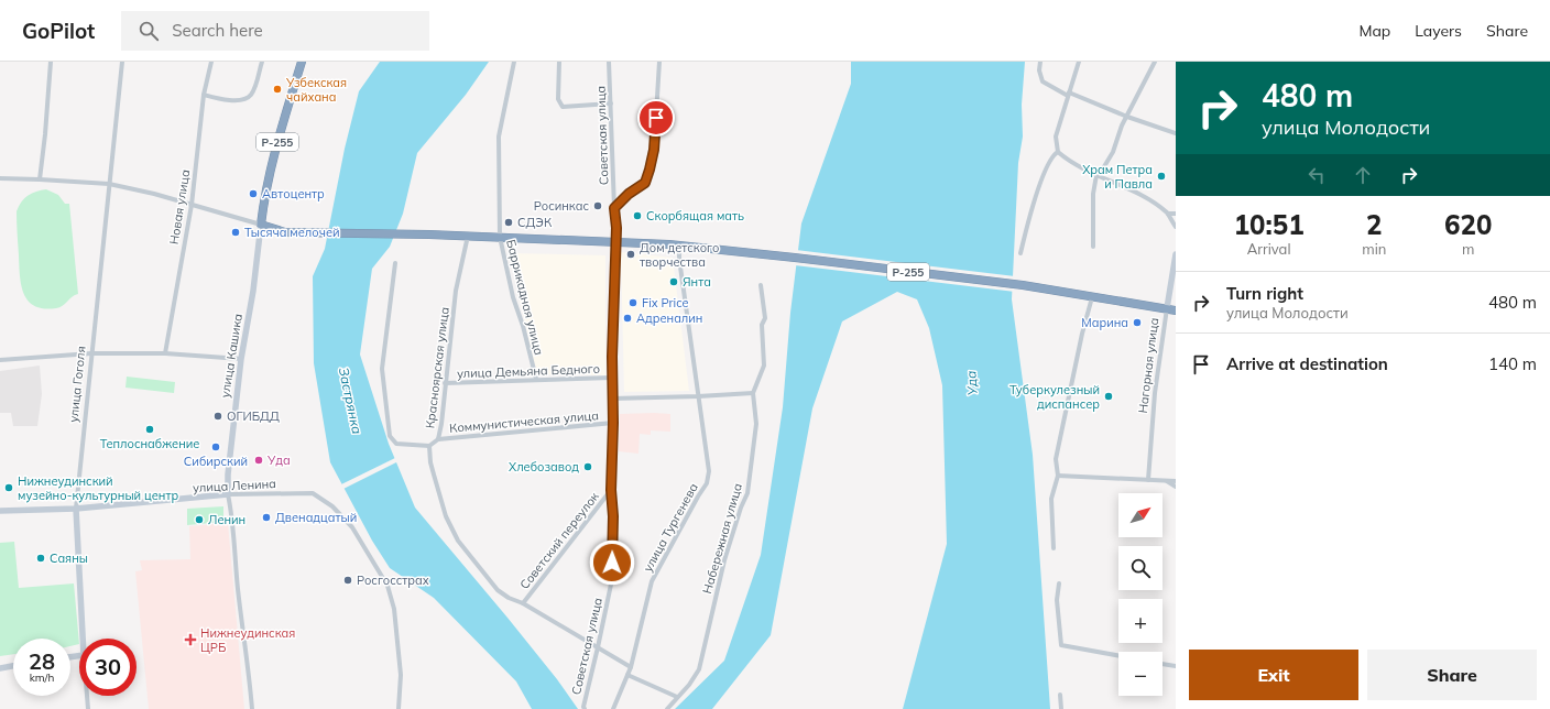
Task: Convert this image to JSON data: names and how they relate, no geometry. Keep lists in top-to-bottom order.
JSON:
{
  "streets": {
    "highway": ["Р-255", "улица Кашика"],
    "street": [
      "Советская улица",
      "Новая улица",
      "Баррикадная улица",
      "Нагорная улица",
      "Красноярская улица",
      "улица Демьяна Бедного",
      "улица Гоголя",
      "Коммунистическая улица",
      "улица Ленина",
      "улица Тургенева",
      "Набережная улица",
      "Советский переулок"
    ]
  },
  "crossings": [
    ["Советская улица", "Р-255"],
    ["Советская улица", "Красноярская улица"],
    ["Советская улица", "улица Демьяна Бедного"],
    ["Советская улица", "Коммунистическая улица"],
    ["Советская улица", "Советский переулок"],
    ["Р-255", "Баррикадная улица"],
    ["Р-255", "улица Кашика"],
    ["Р-255", "Нагорная улица"],
    ["Р-255", "Красноярская улица"],
    ["Р-255", "улица Тургенева"],
    ["Баррикадная улица", "улица Демьяна Бедного"],
    ["улица Кашика", "улица Ленина"],
    ["Красноярская улица", "улица Демьяна Бедного"],
    ["Красноярская улица", "Коммунистическая улица"],
    ["Красноярская улица", "улица Тургенева"],
    ["Красноярская улица", "Советский переулок"],
    ["улица Гоголя", "улица Ленина"]
  ],
  "water": ["Уда", "Застрянка"],
  "places": {
    "other": [
      "Узбекская чайхана",
      "Храм Петра и Павла",
      "Автоцентр",
      "Росинкас",
      "Скорбящая мать",
      "СДЭК",
      "Тысяча мелочей",
      "Дом детского творчества",
      "Янта",
      "Fix Price",
      "Адреналин",
      "Марина",
      "Туберкулезный диспансер",
      "ОГИБДД",
      "Теплоснабжение",
      "Сибирский",
      "Уда",
      "Хлебозавод",
      "Нижнеудинский музейно-культурный центр",
      "Двенадцатый",
      "Ленин",
      "Саяны",
      "Росгосстрах"
    ],
    "health": ["Нижнеудинская ЦРБ"]
  },
  "north": "top right",
  "page": {
    "header": "GoPilot",
    "search": "Search here",
    "nav": ["Map", "Layers", "Share"],
    "turn": ["480 m", "улица Молодости"],
    "eta": [
      "10:51",
      "Arrival",
      "2",
      "min",
      "620",
      "m"
    ],
    "list": [
      {
        "name": "Turn right",
        "note": "улица Молодости",
        "value": "480 m"
      },
      {
        "name": "Arrive at destination",
        "value": "140 m"
      }
    ],
    "map_buttons": ["+", "−"],
    "speed": "28 km/h",
    "limit": "30",
    "buttons": ["Exit", "Share"]
  }
}
